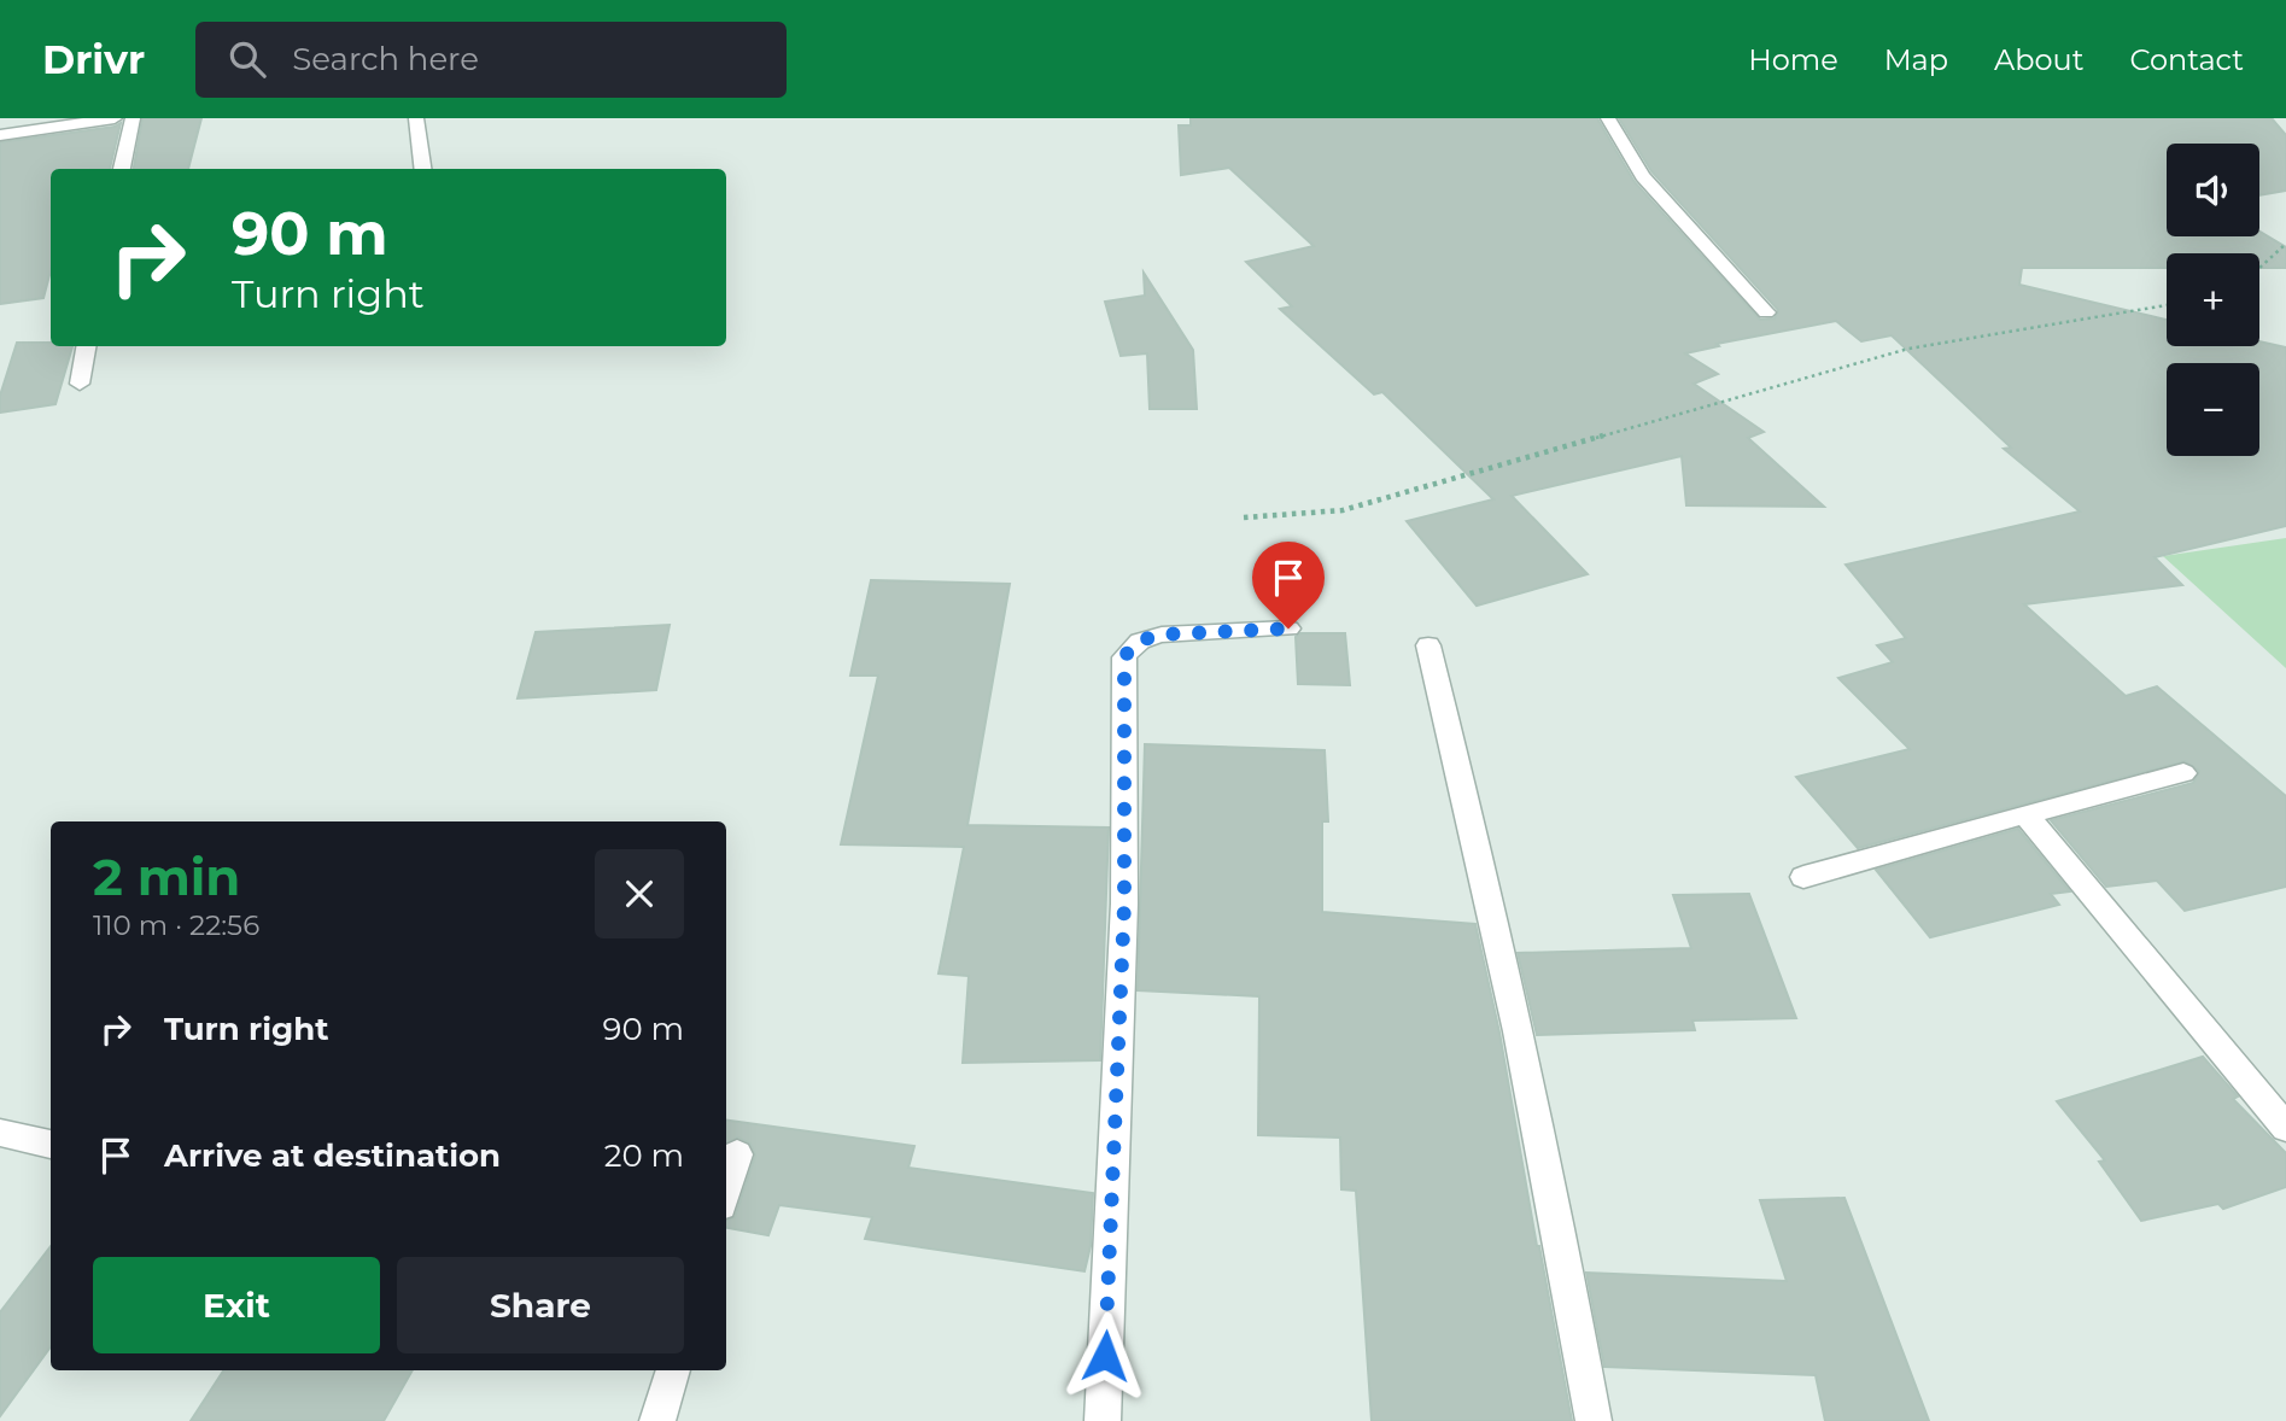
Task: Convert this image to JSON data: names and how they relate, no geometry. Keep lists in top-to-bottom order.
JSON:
{
  "page": {
    "header": "Drivr",
    "search": "Search here",
    "nav": [
      "Home",
      "Map",
      "About",
      "Contact"
    ],
    "map_buttons": ["+", "−"],
    "turn": ["90 m", "Turn right"],
    "heading": ["2 min", "110 m · 22:56"],
    "list": [
      {
        "name": "Turn right",
        "value": "90 m"
      },
      {
        "name": "Arrive at destination",
        "value": "20 m"
      }
    ],
    "buttons": ["Exit", "Share"]
  }
}
